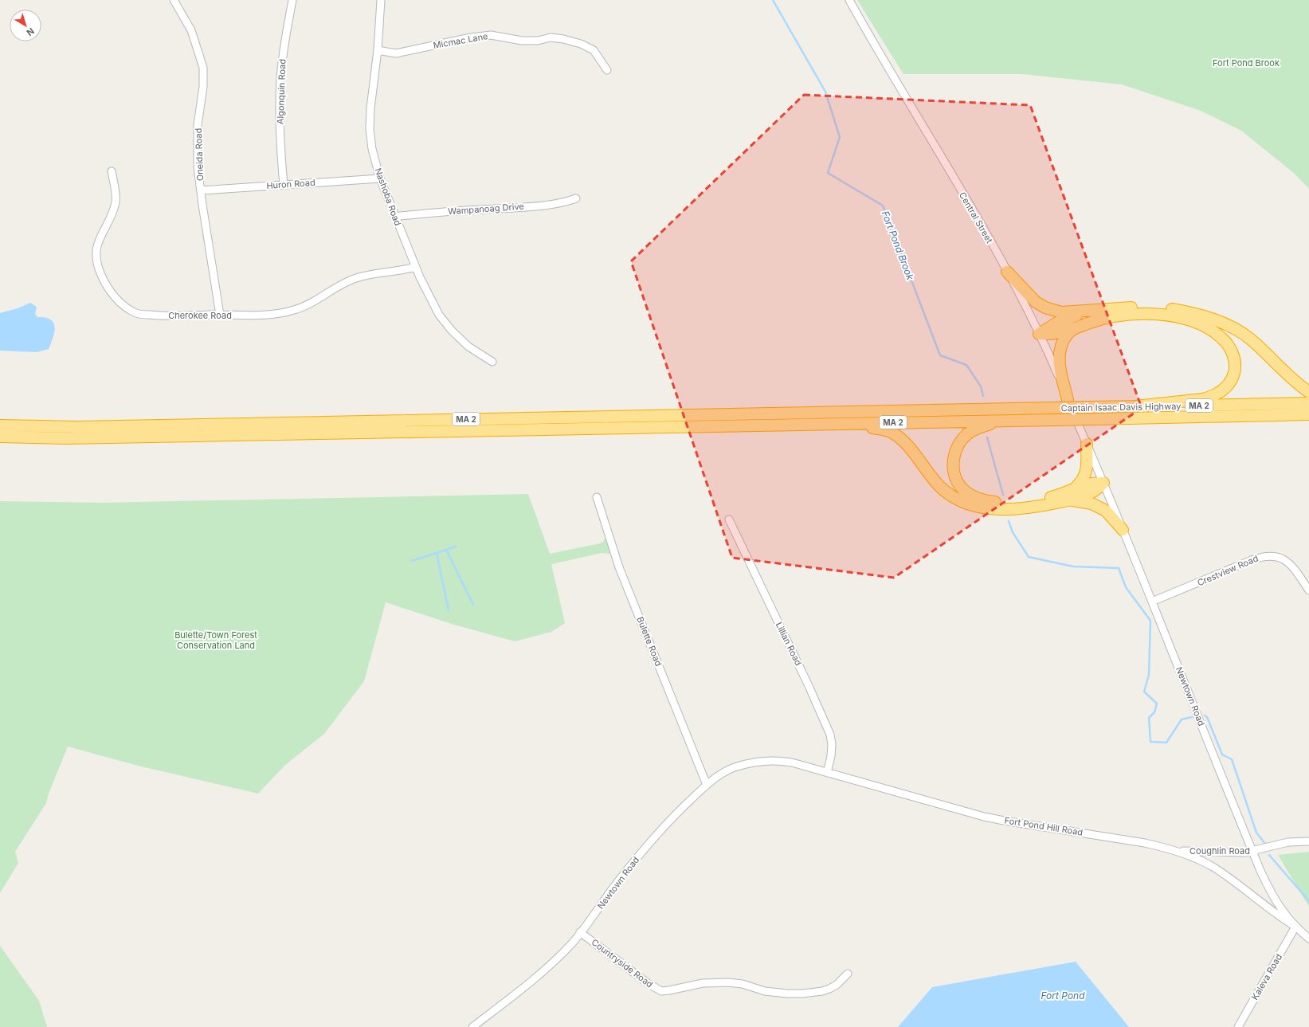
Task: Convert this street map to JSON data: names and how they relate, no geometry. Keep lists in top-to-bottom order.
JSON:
{
  "streets": {
    "highway": ["MA 2", "Captain Isaac Davis Highway"],
    "street": [
      "Micmac Lane",
      "Algonquin Road",
      "Oneida Road",
      "Huron Road",
      "Nashoba Road",
      "Wampanoag Drive",
      "Central Street",
      "Cherokee Road",
      "Crestview Road",
      "Bulette Road",
      "Lillian Road",
      "Newtown Road",
      "Fort Pond Hill Road",
      "Coughlin Road",
      "Countryside Road",
      "Kaleva Road"
    ]
  },
  "crossings": [
    ["Micmac Lane", "Nashoba Road"],
    ["Algonquin Road", "Huron Road"],
    ["Oneida Road", "Huron Road"],
    ["Oneida Road", "Cherokee Road"],
    ["Huron Road", "Nashoba Road"],
    ["Nashoba Road", "Wampanoag Drive"],
    ["Nashoba Road", "Cherokee Road"],
    ["Central Street", "Newtown Road"],
    ["MA 2", "Captain Isaac Davis Highway"],
    ["Crestview Road", "Newtown Road"],
    ["Bulette Road", "Newtown Road"],
    ["Lillian Road", "Fort Pond Hill Road"],
    ["Newtown Road", "Fort Pond Hill Road"],
    ["Newtown Road", "Coughlin Road"],
    ["Newtown Road", "Countryside Road"],
    ["Newtown Road", "Kaleva Road"],
    ["Fort Pond Hill Road", "Coughlin Road"],
    ["Fort Pond Hill Road", "Kaleva Road"]
  ],
  "water": ["Fort Pond Brook", "Fort Pond"],
  "parks": ["Fort Pond Brook", "Bulette/Town Forest Conservation Land"],
  "north": "bottom right"
}
